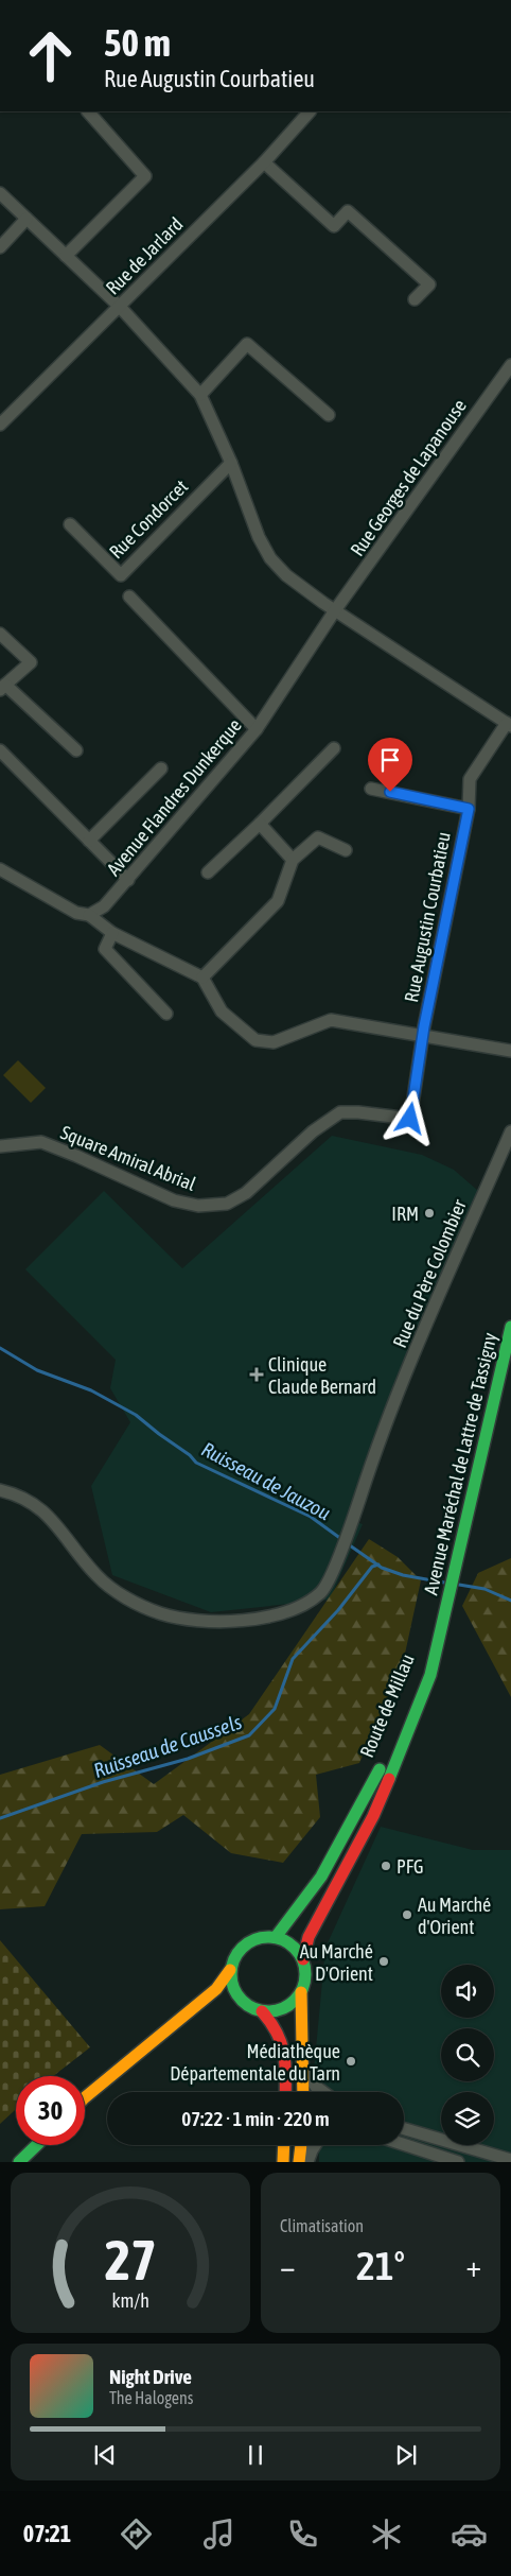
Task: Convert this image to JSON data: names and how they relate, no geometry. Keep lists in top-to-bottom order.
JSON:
{
  "streets": {
    "main road": ["Avenue Maréchal de Lattre de Tassigny", "Route de Millau"],
    "street": [
      "Rue de Jarlard",
      "Rue Georges de Lapanouse",
      "Rue Condorcet",
      "Avenue Flandres Dunkerque",
      "Rue Augustin Courbatieu",
      "Square Amiral Abrial",
      "Rue du Père Colombier"
    ]
  },
  "crossings": [
    ["Rue Georges de Lapanouse", "Avenue Flandres Dunkerque"],
    ["Rue Augustin Courbatieu", "Square Amiral Abrial"],
    ["Avenue Maréchal de Lattre de Tassigny", "Route de Millau"]
  ],
  "water": ["Ruisseau de Jauzou", "Ruisseau de Caussels"],
  "places": {
    "other": [
      "IRM",
      "PFG",
      "Au Marché d'Orient",
      "Au Marché D'Orient",
      "Médiathèque Départementale du Tarn"
    ],
    "health": ["Clinique Claude Bernard"]
  },
  "page": {
    "turn": ["50 m", "Rue Augustin Courbatieu"],
    "limit": "30",
    "trip": "07:22 · 1 min · 220 m",
    "tile": "Climatisation",
    "heat": ["−", "21°", "+"],
    "song": ["Night Drive", "The Halogens"],
    "tabs": "07:21",
    "gauge": ["27", "km/h"]
  }
}
